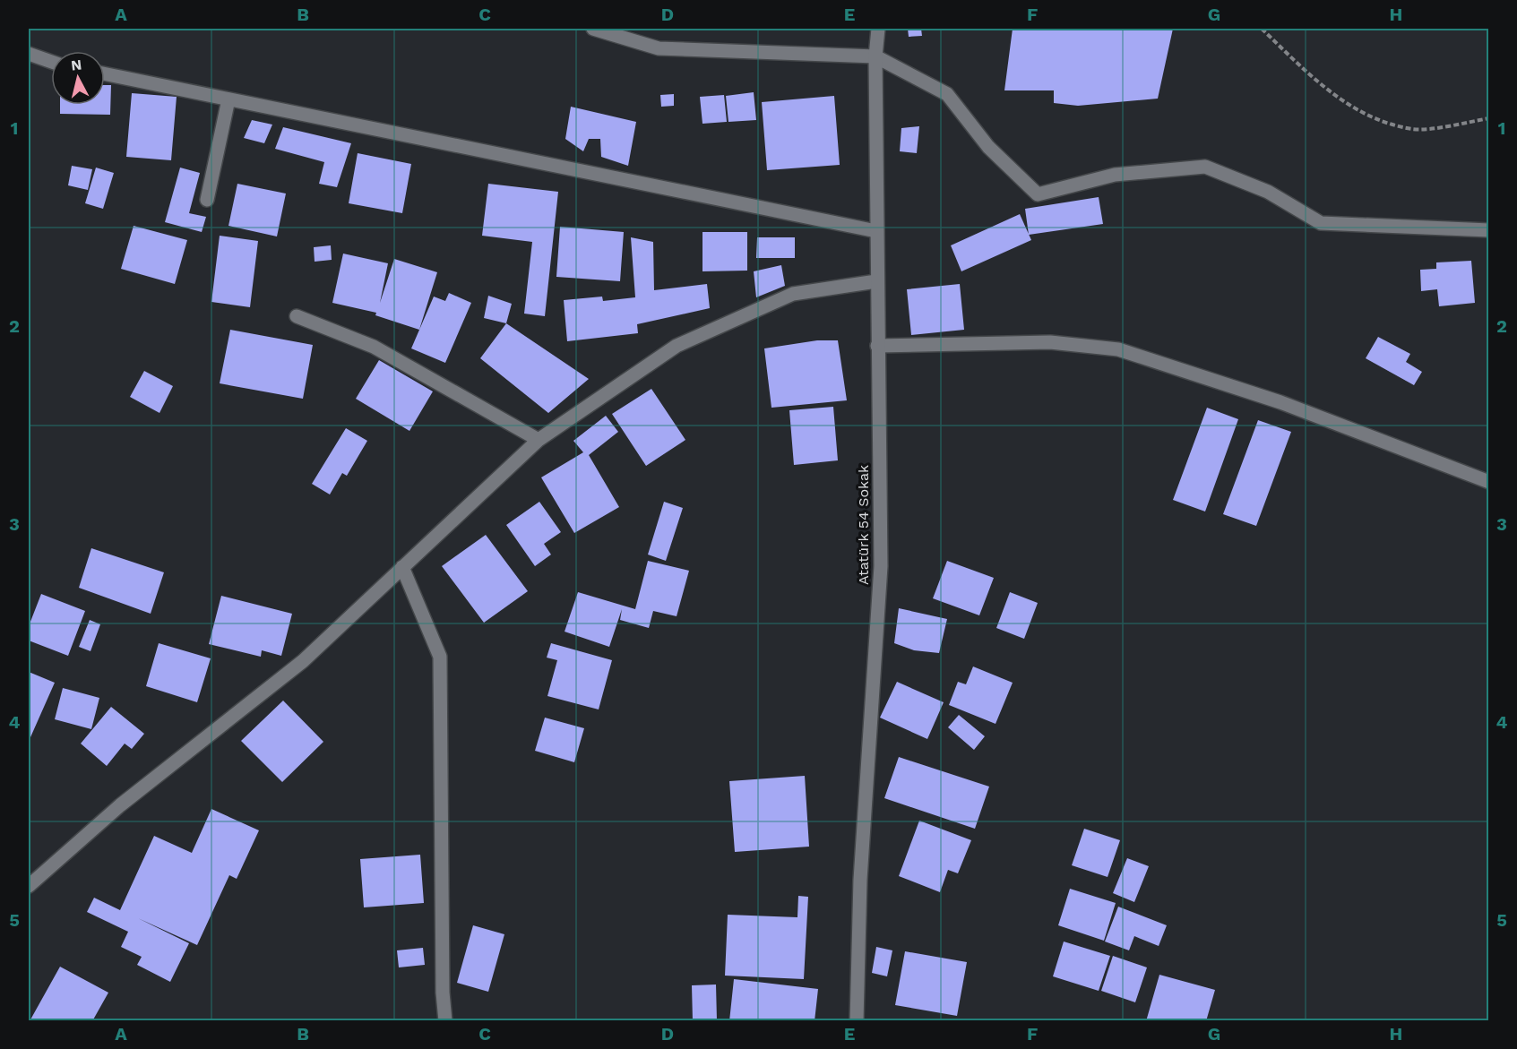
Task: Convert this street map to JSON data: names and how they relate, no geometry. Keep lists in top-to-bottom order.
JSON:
{
  "streets": {
    "street": ["Atatürk 54 Sokak"]
  },
  "north": "top",
  "grid": {
    "columns": [
      "A",
      "B",
      "C",
      "D",
      "E",
      "F",
      "G",
      "H"
    ],
    "rows": [
      "1",
      "2",
      "3",
      "4",
      "5"
    ]
  }
}
